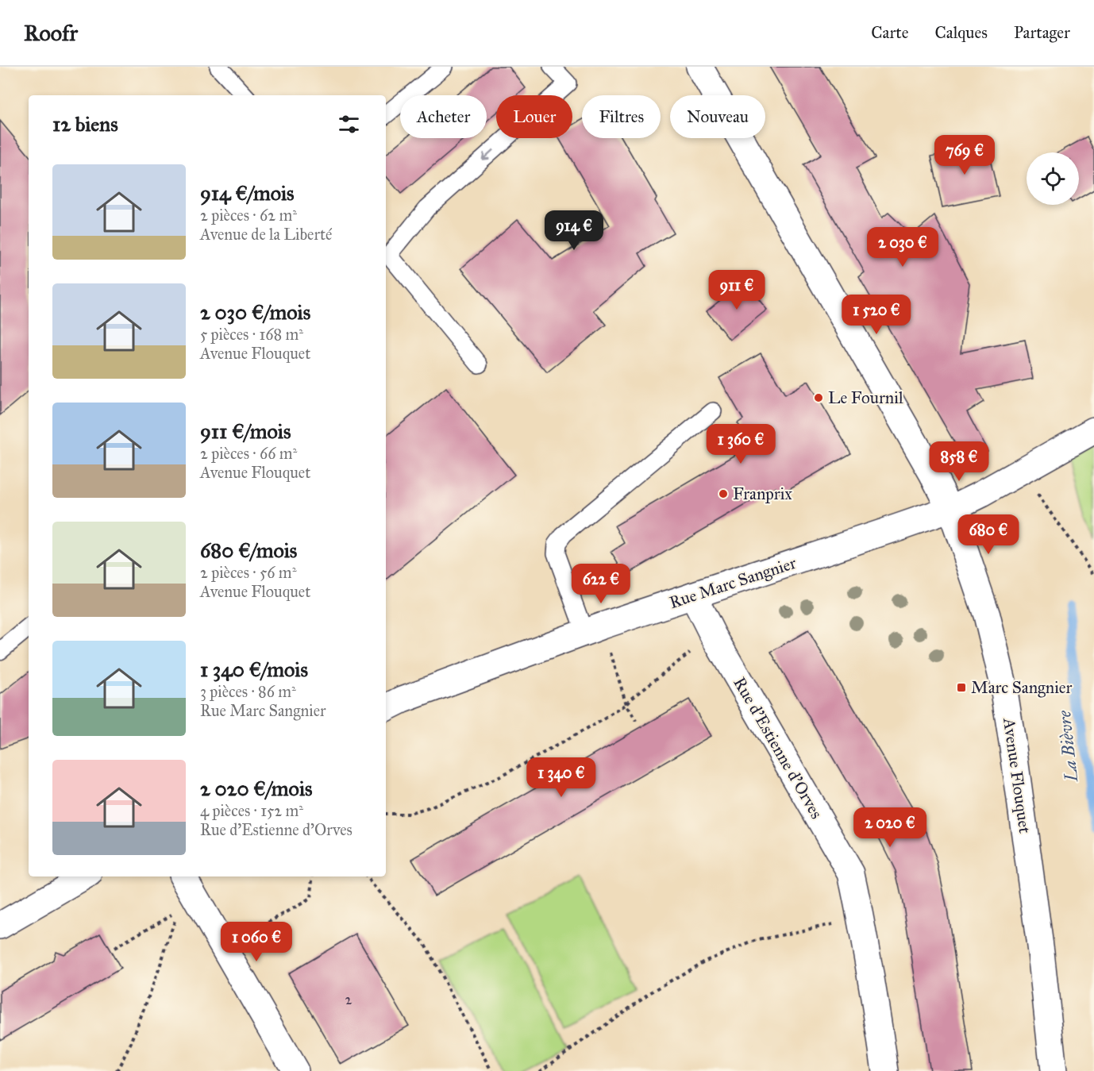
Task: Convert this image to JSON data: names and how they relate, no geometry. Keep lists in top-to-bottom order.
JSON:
{
  "streets": {
    "street": ["Rue Marc Sangnier", "Rue d'Estienne d'Orves", "Avenue Flouquet"]
  },
  "crossings": [
    ["Rue Marc Sangnier", "Rue d'Estienne d'Orves"],
    ["Rue Marc Sangnier", "Avenue Flouquet"]
  ],
  "water": ["La Bièvre"],
  "places": {
    "other": ["Le Fournil", "Franprix"],
    "transit": ["Marc Sangnier"]
  },
  "house_numbers": ["2"],
  "page": {
    "header": "Roofr",
    "nav": ["Carte", "Calques", "Partager"],
    "chip": [
      "Acheter",
      "Louer",
      "Filtres",
      "Nouveau"
    ],
    "heading": "12 biens",
    "price": [
      "769 €",
      "914 €",
      "2 030 €",
      "911 €",
      "1 520 €",
      "1 360 €",
      "858 €",
      "680 €",
      "622 €",
      "1 340 €",
      "2 020 €",
      "1 060 €"
    ],
    "list": [
      {
        "name": "914 €/mois",
        "note": "2 pièces · 62 m² · Avenue de la Liberté"
      },
      {
        "name": "2 030 €/mois",
        "note": "5 pièces · 168 m² · Avenue Flouquet"
      },
      {
        "name": "911 €/mois",
        "note": "2 pièces · 66 m² · Avenue Flouquet"
      },
      {
        "name": "680 €/mois",
        "note": "2 pièces · 56 m² · Avenue Flouquet"
      },
      {
        "name": "1 340 €/mois",
        "note": "3 pièces · 86 m² · Rue Marc Sangnier"
      },
      {
        "name": "2 020 €/mois",
        "note": "4 pièces · 152 m² · Rue d'Estienne d'Orves"
      }
    ]
  }
}
